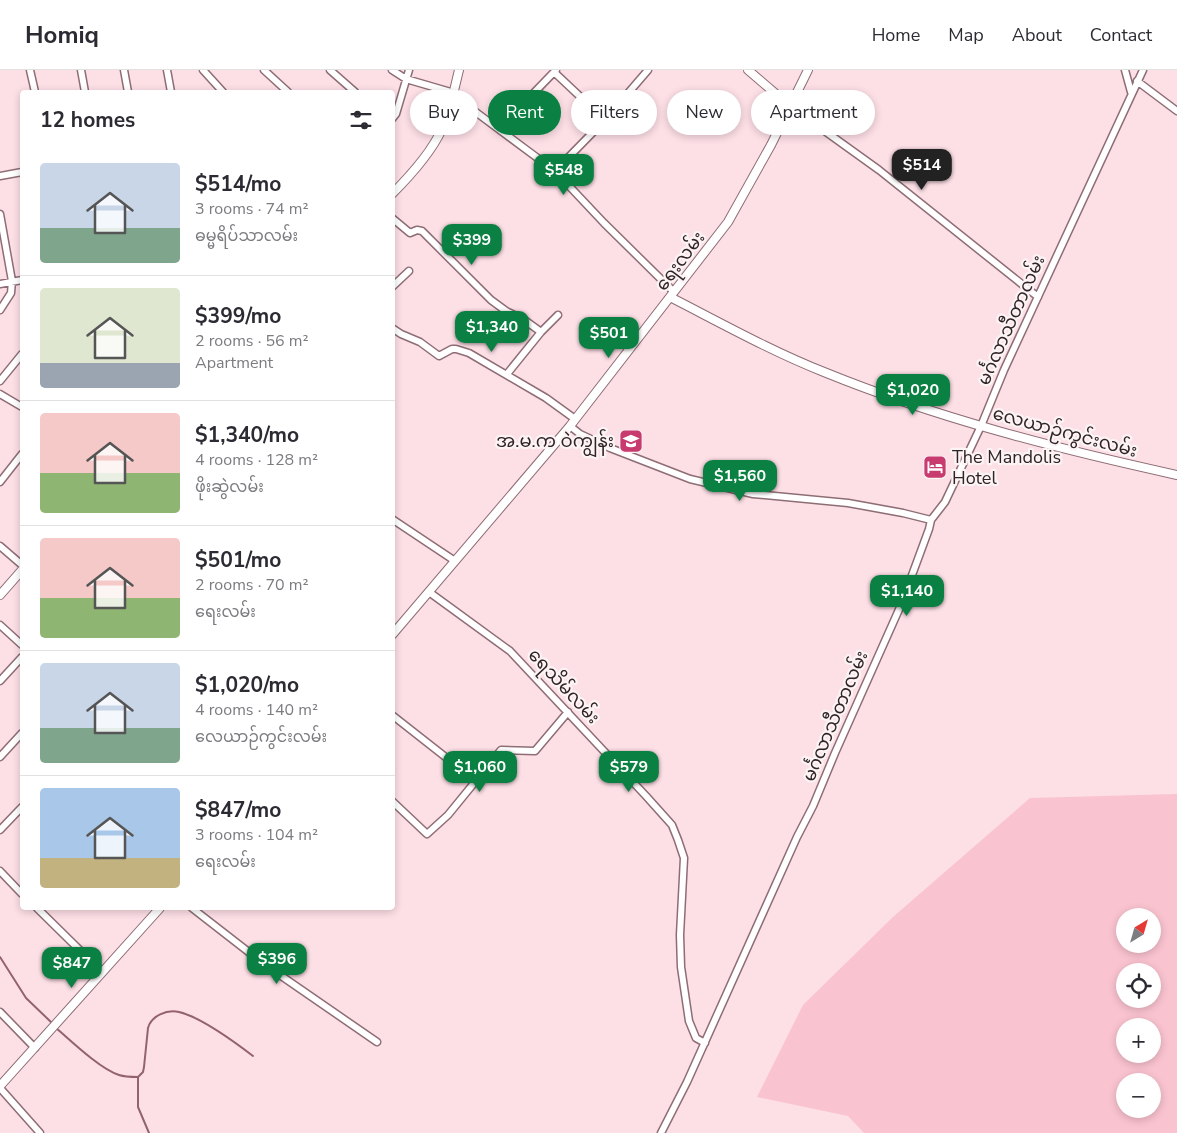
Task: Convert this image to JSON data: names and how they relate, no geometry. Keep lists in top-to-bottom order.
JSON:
{
  "streets": {
    "street": [
      "ရေးလမ်း",
      "မင်္ဂလာသီတာလမ်း",
      "လေယာဉ်ကွင်းလမ်း",
      "ရေသိမ်လမ်း"
    ]
  },
  "crossings": [
    ["ရေးလမ်း", "လေယာဉ်ကွင်းလမ်း"],
    ["ရေးလမ်း", "ရေသိမ်လမ်း"],
    ["မင်္ဂလာသီတာလမ်း", "လေယာဉ်ကွင်းလမ်း"],
    ["မင်္ဂလာသီတာလမ်း", "ရေသိမ်လမ်း"]
  ],
  "places": {
    "school or university": ["အ.မ.က ဝဲကျွန်း"],
    "hotel": ["The Mandolis Hotel"]
  },
  "north": "top right",
  "page": {
    "header": "Homiq",
    "nav": [
      "Home",
      "Map",
      "About",
      "Contact"
    ],
    "chip": [
      "Buy",
      "Rent",
      "Filters",
      "New",
      "Apartment"
    ],
    "heading": "12 homes",
    "price": [
      "$514",
      "$548",
      "$399",
      "$1,340",
      "$501",
      "$1,020",
      "$1,560",
      "$1,140",
      "$1,060",
      "$579",
      "$396",
      "$847"
    ],
    "list": [
      {
        "name": "$514/mo",
        "note": "3 rooms · 74 m² · ဓမ္မရိပ်သာလမ်း"
      },
      {
        "name": "$399/mo",
        "note": "2 rooms · 56 m² · Apartment"
      },
      {
        "name": "$1,340/mo",
        "note": "4 rooms · 128 m² · ဖိုးဆွဲလမ်း"
      },
      {
        "name": "$501/mo",
        "note": "2 rooms · 70 m² · ရေးလမ်း"
      },
      {
        "name": "$1,020/mo",
        "note": "4 rooms · 140 m² · လေယာဉ်ကွင်းလမ်း"
      },
      {
        "name": "$847/mo",
        "note": "3 rooms · 104 m² · ရေးလမ်း"
      }
    ],
    "map_buttons": ["+", "−"]
  }
}
